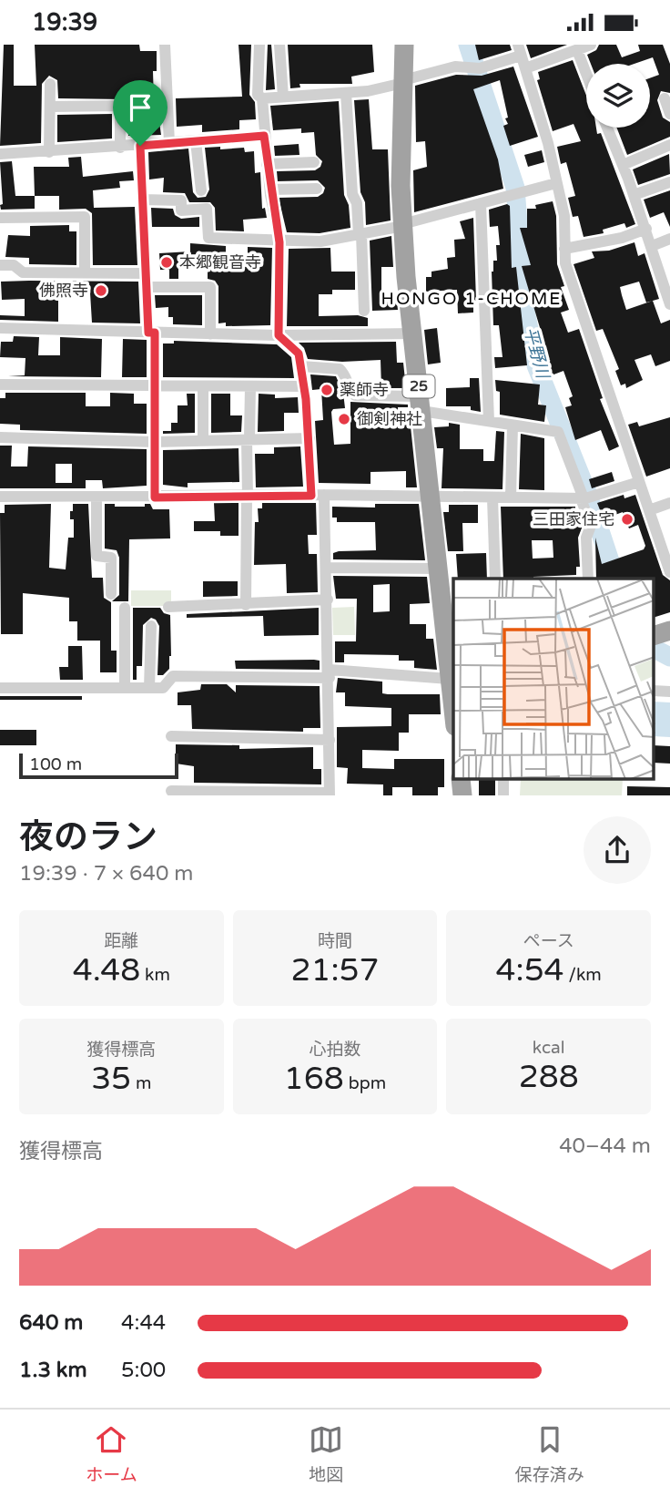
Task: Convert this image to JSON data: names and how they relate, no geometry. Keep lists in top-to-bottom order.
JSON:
{
  "streets": {
    "highway": ["25"]
  },
  "districts": ["HONGO 1-CHOME"],
  "water": ["平野川"],
  "places": [
    "本郷観音寺",
    "佛照寺",
    "薬師寺",
    "御剣神社",
    "三田家住宅"
  ],
  "scale_bar": "100 m",
  "page": {
    "status": "19:39",
    "scale": "100 m",
    "heading": ["夜のラン", "19:39 · 7 × 640 m"],
    "stats": [
      ["距離", "4.48 km"],
      ["時間", "21:57"],
      ["ペース", "4:54 /km"],
      ["獲得標高", "35 m"],
      ["心拍数", "168 bpm"],
      ["kcal", "288"]
    ],
    "chart": ["獲得標高", "40–44 m"],
    "list": [
      {
        "name": "640 m",
        "note": "4:44"
      },
      {
        "name": "1.3 km",
        "note": "5:00"
      }
    ],
    "tabs": ["ホーム", "地図", "保存済み"]
  }
}
